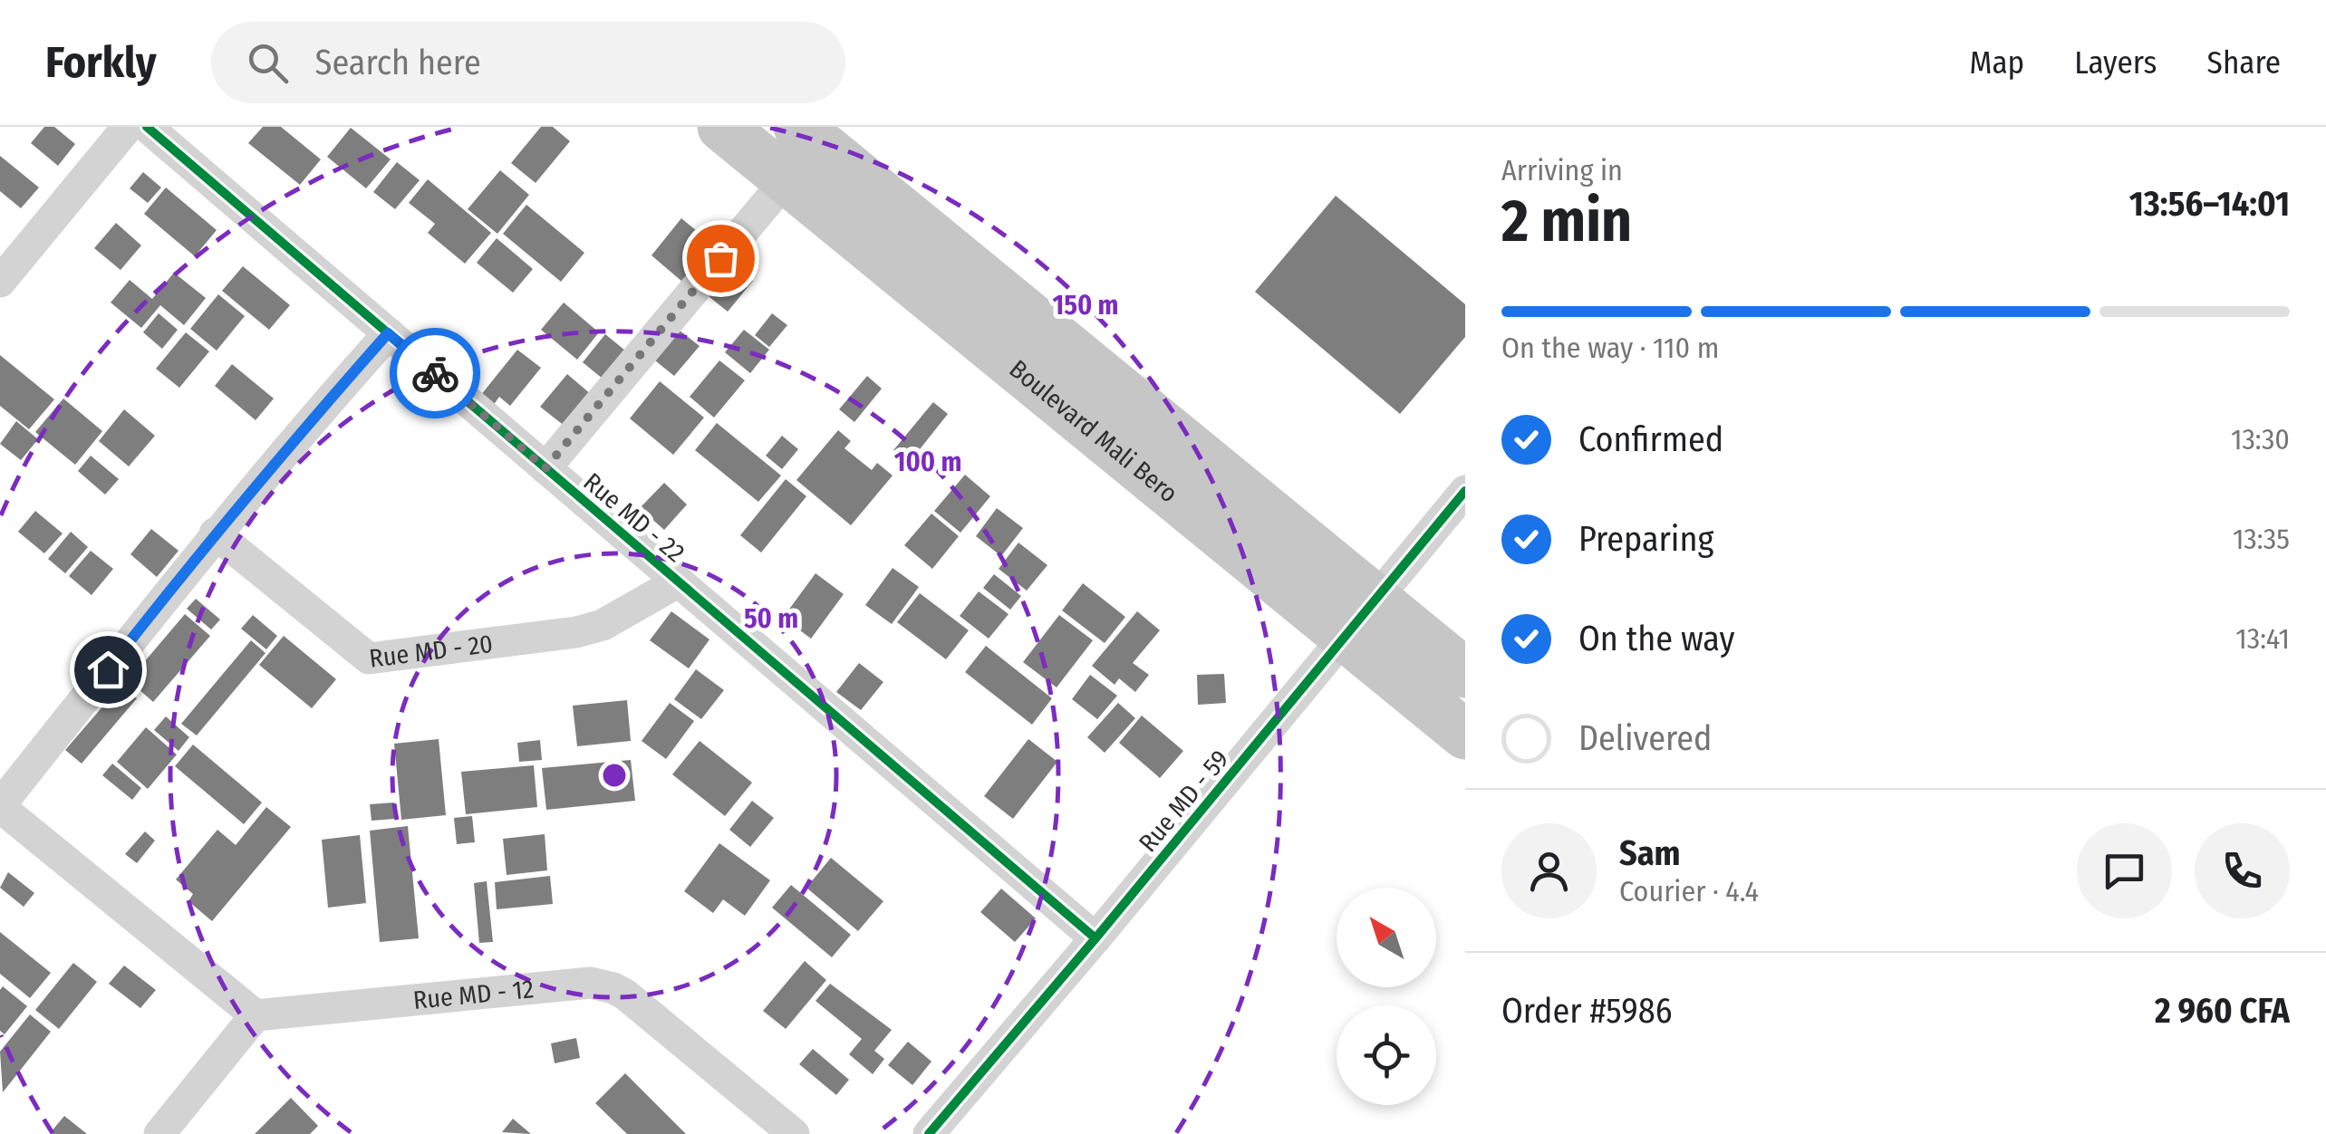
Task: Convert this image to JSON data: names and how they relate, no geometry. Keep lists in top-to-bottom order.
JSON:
{
  "streets": {
    "main road": ["Boulevard Mali Bero"],
    "street": [
      "Rue MD - 22",
      "Rue MD - 20",
      "Rue MD - 59",
      "Rue MD - 12"
    ]
  },
  "crossings": [
    ["Boulevard Mali Bero", "Rue MD - 59"],
    ["Rue MD - 22", "Rue MD - 20"],
    ["Rue MD - 22", "Rue MD - 59"]
  ],
  "north": "top left",
  "page": {
    "header": "Forkly",
    "search": "Search here",
    "nav": ["Map", "Layers", "Share"],
    "heading": ["2 min", "Arriving in", "13:56–14:01"],
    "panel": [
      "Sam",
      "Courier · 4.4",
      "Order #5986",
      "2 960 CFA"
    ],
    "bar": "On the way · 110 m",
    "list": [
      ["Confirmed", "13:30"],
      ["Preparing", "13:35"],
      ["On the way", "13:41"],
      "Delivered"
    ]
  },
  "rings": ["150 m", "100 m", "50 m"]
}
